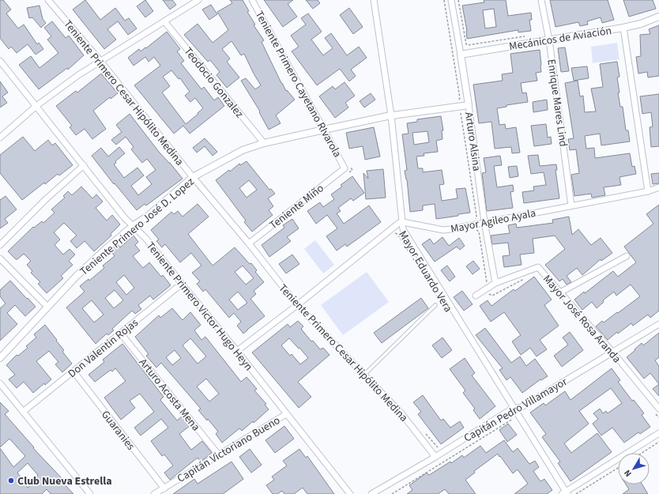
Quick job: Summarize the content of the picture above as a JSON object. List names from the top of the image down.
{
  "streets": {
    "street": [
      "Mecánicos de Aviación",
      "Teodocio Gonzalez",
      "Teniente Primero Cayetano RIvarola",
      "Teniente Primero Cesar Hipólito Medina",
      "Enrique Mares Lind",
      "Arturo Alsina",
      "Teniente Miño",
      "Mayor Agileo Ayala",
      "Teniente Primero José D. Lopez",
      "Mayor Eduardo Vera",
      "Teniente Primero Victor Hugo Heyn",
      "Mayor José Rosa Aranda",
      "Don Valentin Rojas",
      "Arturo Acosta Mena",
      "Capitán Pedro Villamayor",
      "Guaranies",
      "Capitán Victoriano Bueno"
    ]
  },
  "crossings": [
    ["Mecánicos de Aviación", "Enrique Mares Lind"],
    ["Mecánicos de Aviación", "Arturo Alsina"],
    ["Teodocio Gonzalez", "Teniente Primero José D. Lopez"],
    ["Teniente Primero Cayetano RIvarola", "Teniente Miño"],
    ["Teniente Primero Cayetano RIvarola", "Teniente Primero José D. Lopez"],
    ["Teniente Primero Cesar Hipólito Medina", "Teniente Miño"],
    ["Teniente Primero Cesar Hipólito Medina", "Teniente Primero José D. Lopez"],
    ["Teniente Primero Cesar Hipólito Medina", "Capitán Pedro Villamayor"],
    ["Enrique Mares Lind", "Mayor Agileo Ayala"],
    ["Arturo Alsina", "Mayor Agileo Ayala"],
    ["Arturo Alsina", "Teniente Primero José D. Lopez"],
    ["Arturo Alsina", "Mayor José Rosa Aranda"],
    ["Mayor Agileo Ayala", "Mayor Eduardo Vera"],
    ["Teniente Primero José D. Lopez", "Mayor Eduardo Vera"],
    ["Teniente Primero José D. Lopez", "Teniente Primero Victor Hugo Heyn"],
    ["Mayor Eduardo Vera", "Capitán Pedro Villamayor"],
    ["Teniente Primero Victor Hugo Heyn", "Don Valentin Rojas"],
    ["Teniente Primero Victor Hugo Heyn", "Capitán Victoriano Bueno"],
    ["Mayor José Rosa Aranda", "Capitán Pedro Villamayor"],
    ["Don Valentin Rojas", "Arturo Acosta Mena"],
    ["Don Valentin Rojas", "Guaranies"],
    ["Arturo Acosta Mena", "Capitán Victoriano Bueno"],
    ["Guaranies", "Capitán Victoriano Bueno"]
  ],
  "places": ["Club Nueva Estrella"],
  "north": "bottom left"
}
